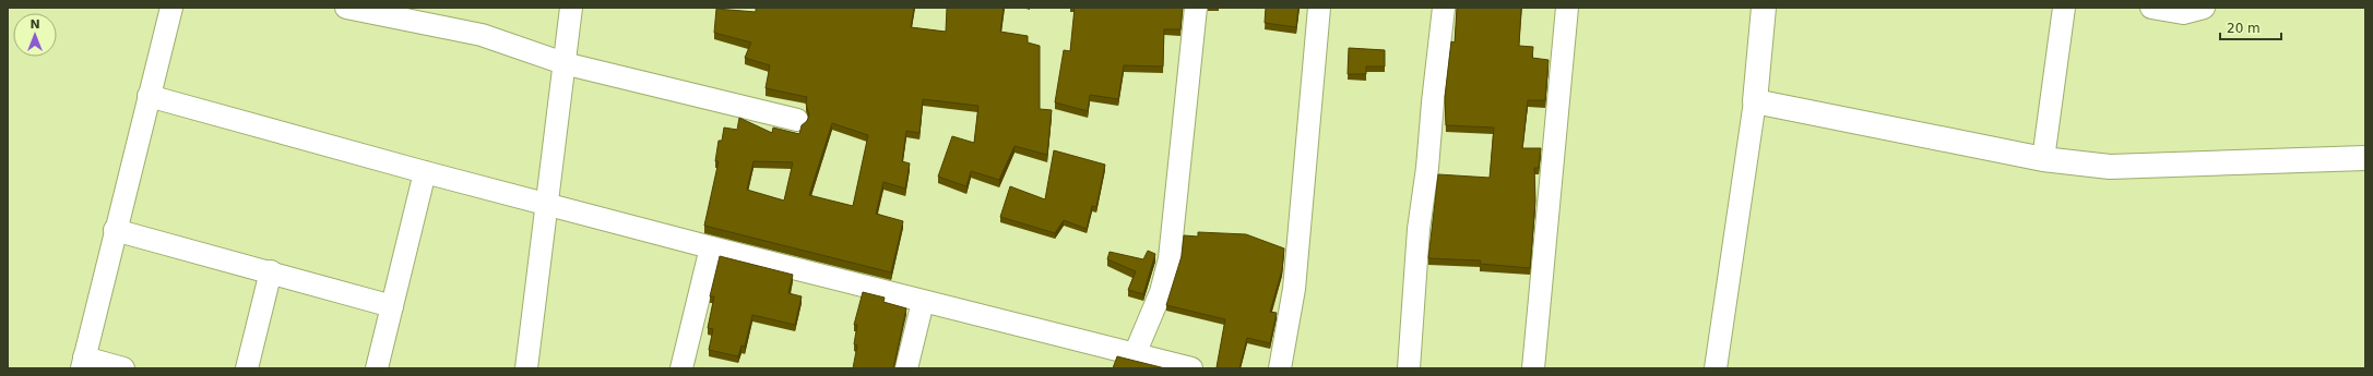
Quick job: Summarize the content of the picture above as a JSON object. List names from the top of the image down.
{
  "scale_bar": "20 m",
  "north": "top"
}
